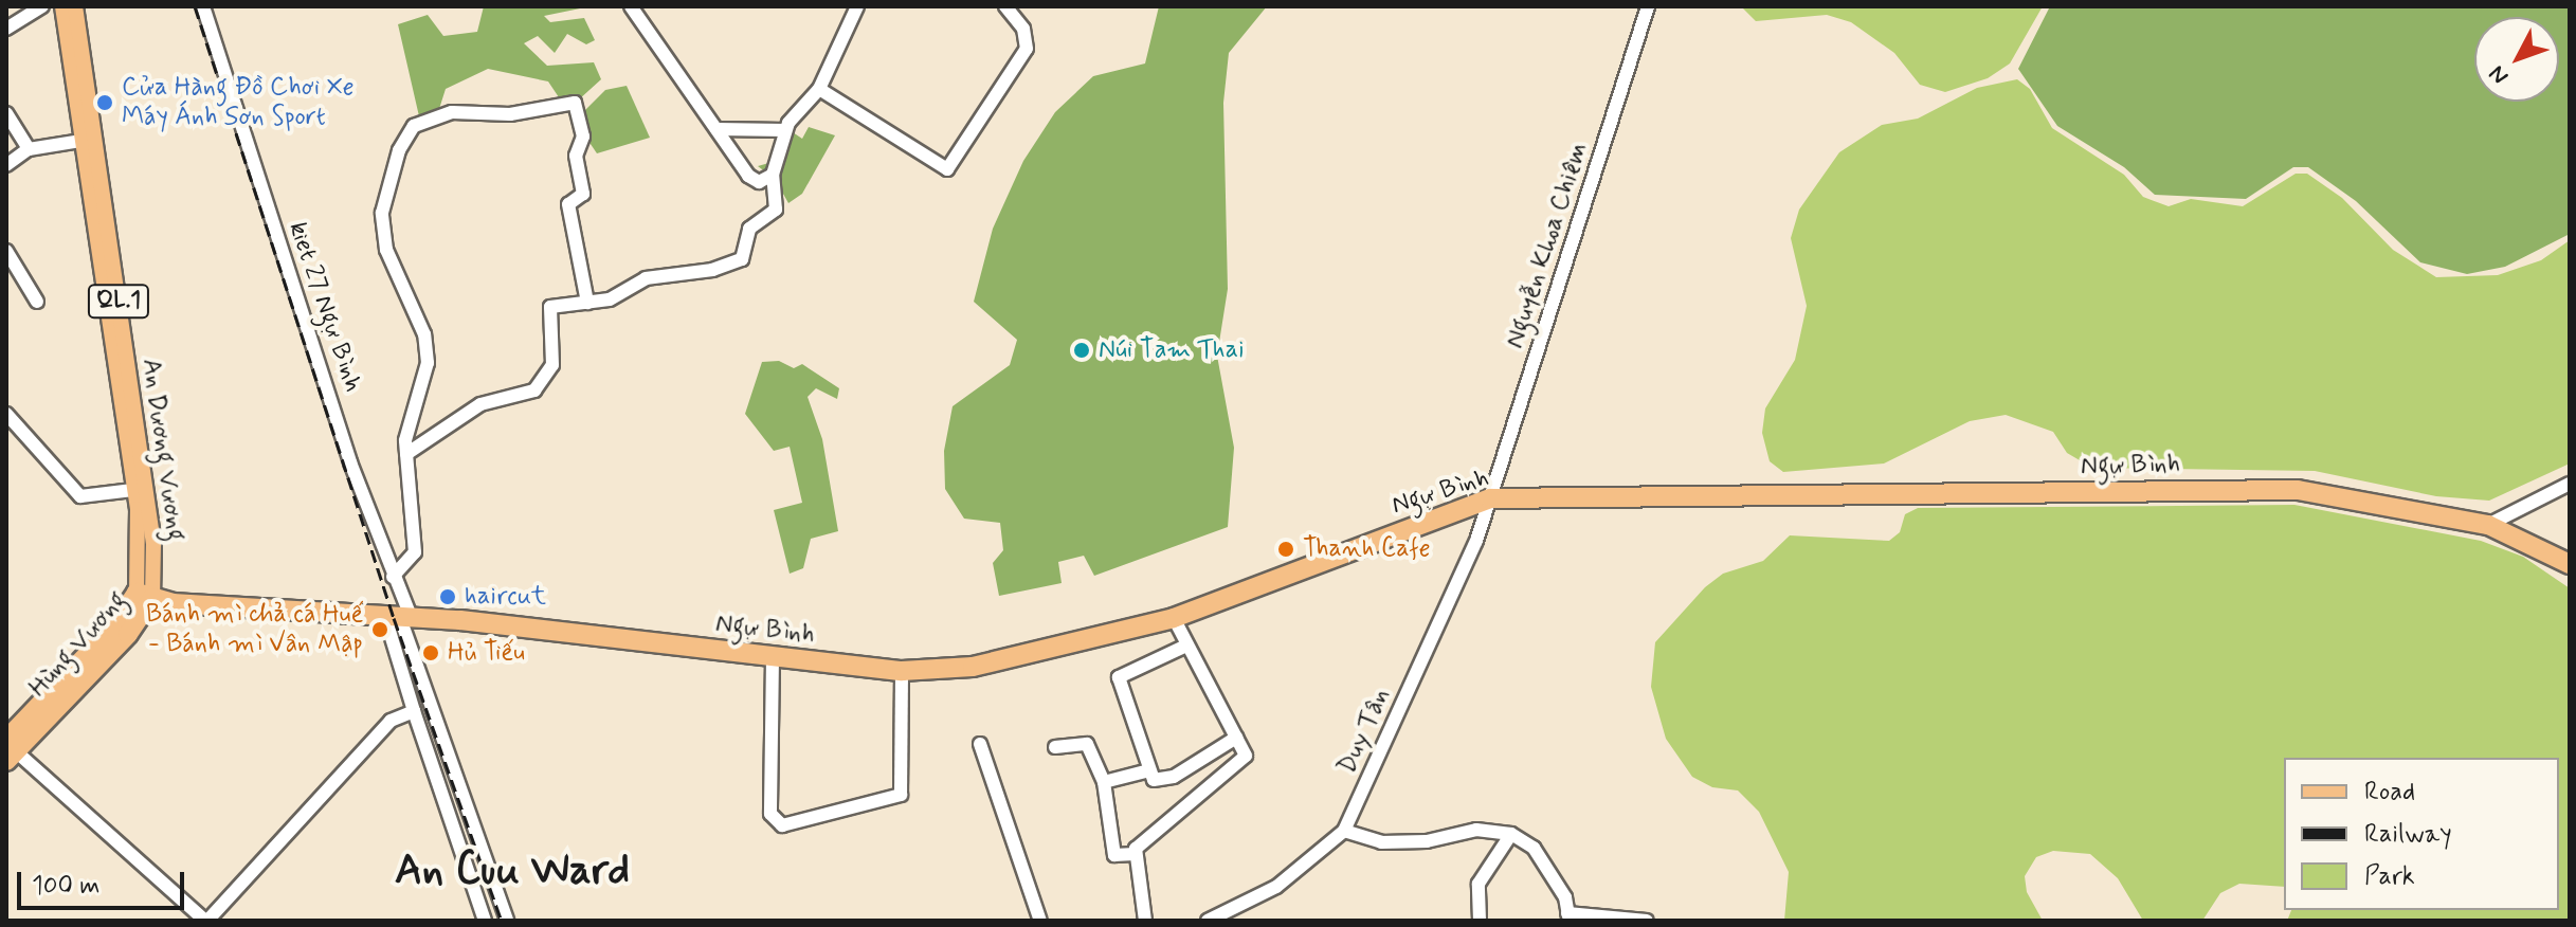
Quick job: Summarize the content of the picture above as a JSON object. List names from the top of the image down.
{
  "streets": {
    "highway": ["QL.1", "Ngự Bình", "Hùng Vương"],
    "main road": ["An Dương Vương"],
    "street": ["Nguyễn Khoa Chiêm", "kiet 27 Ngự Bình", "Duy Tân"]
  },
  "crossings": [
    ["Nguyễn Khoa Chiêm", "Ngự Bình"],
    ["Nguyễn Khoa Chiêm", "Duy Tân"],
    ["kiet 27 Ngự Bình", "Ngự Bình"],
    ["An Dương Vương", "Ngự Bình"],
    ["An Dương Vương", "Hùng Vương"],
    ["Ngự Bình", "Hùng Vương"],
    ["Ngự Bình", "Duy Tân"]
  ],
  "districts": ["An Cuu Ward"],
  "places": [
    "Cửa Hàng Đồ Chơi Xe Máy Ánh Sơn Sport",
    "Núi Tam Thai",
    "Thanh Cafe",
    "haircut",
    "Bánh mì chả cá Huế - Bánh mì Vân Mập",
    "Hủ Tiếu"
  ],
  "legend": ["Road", "Railway", "Park"],
  "scale_bar": "100 m",
  "north": "bottom left"
}
